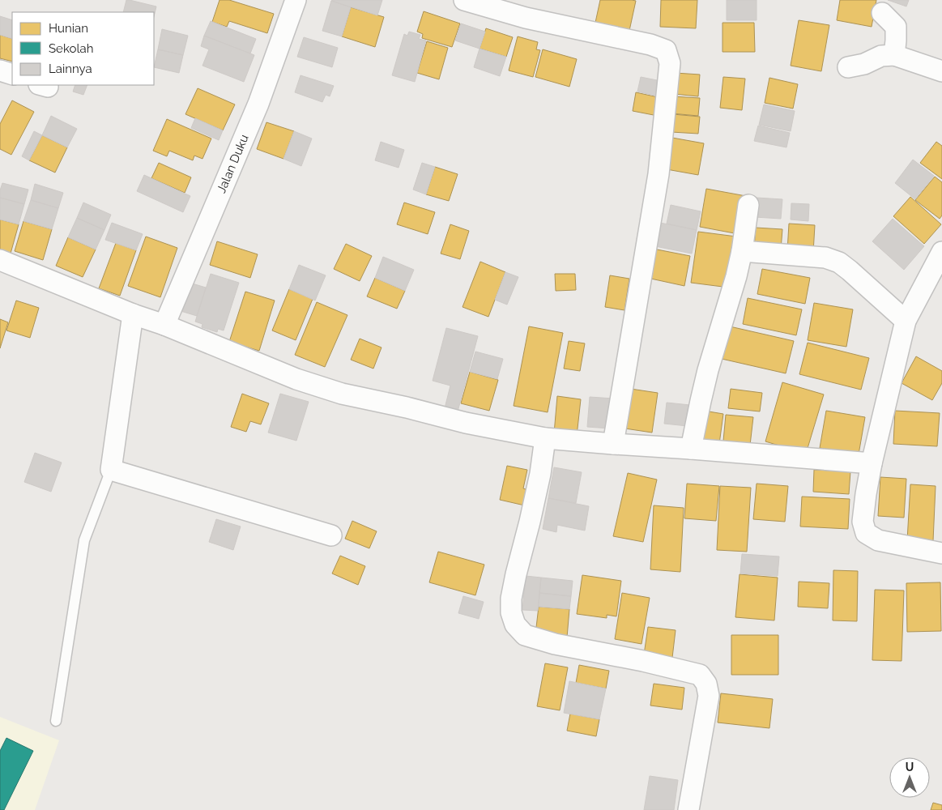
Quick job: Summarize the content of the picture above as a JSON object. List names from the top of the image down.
{
  "streets": {
    "street": ["Jalan Duku"]
  },
  "legend": ["Hunian", "Sekolah", "Lainnya"],
  "north": "top"
}
